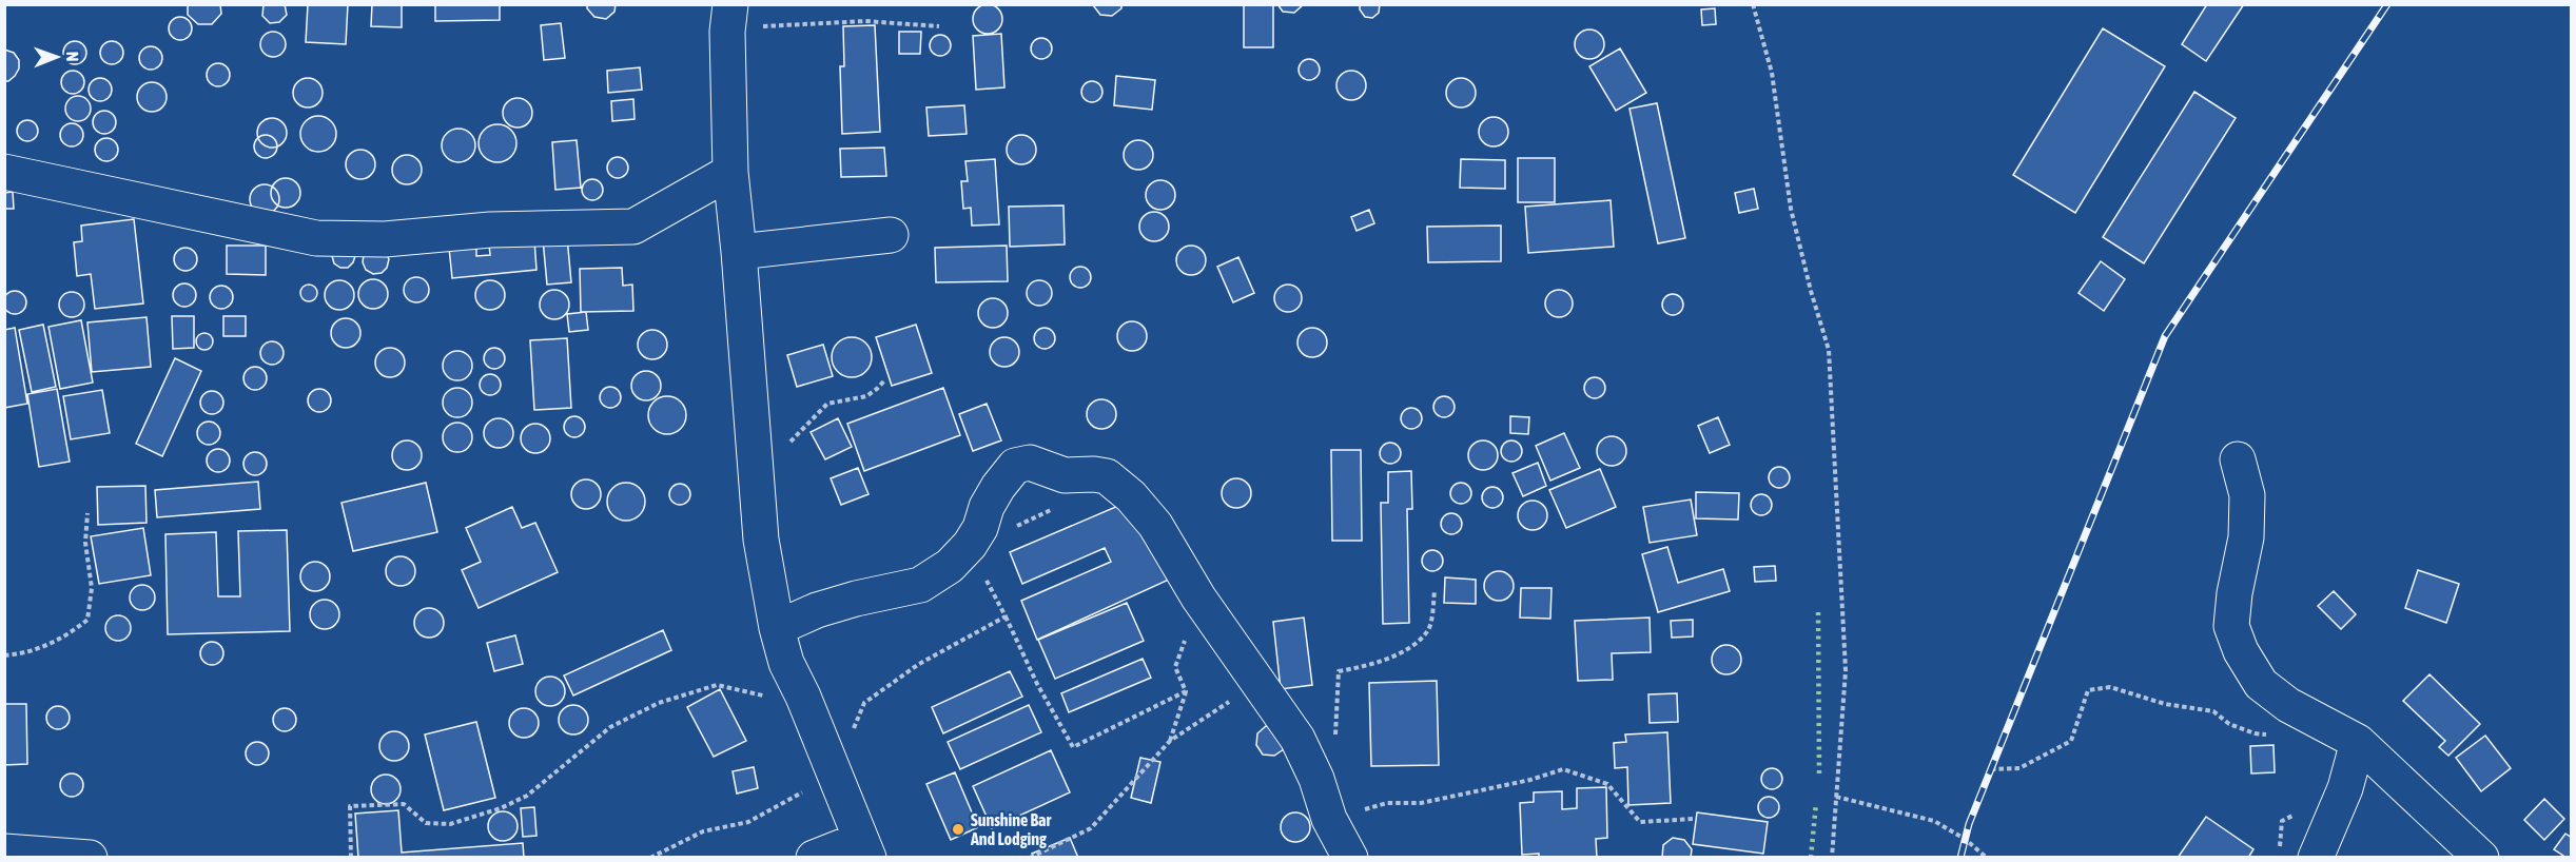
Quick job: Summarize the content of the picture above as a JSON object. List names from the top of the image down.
{
  "places": ["Sunshine Bar And Lodging"],
  "north": "right"
}
